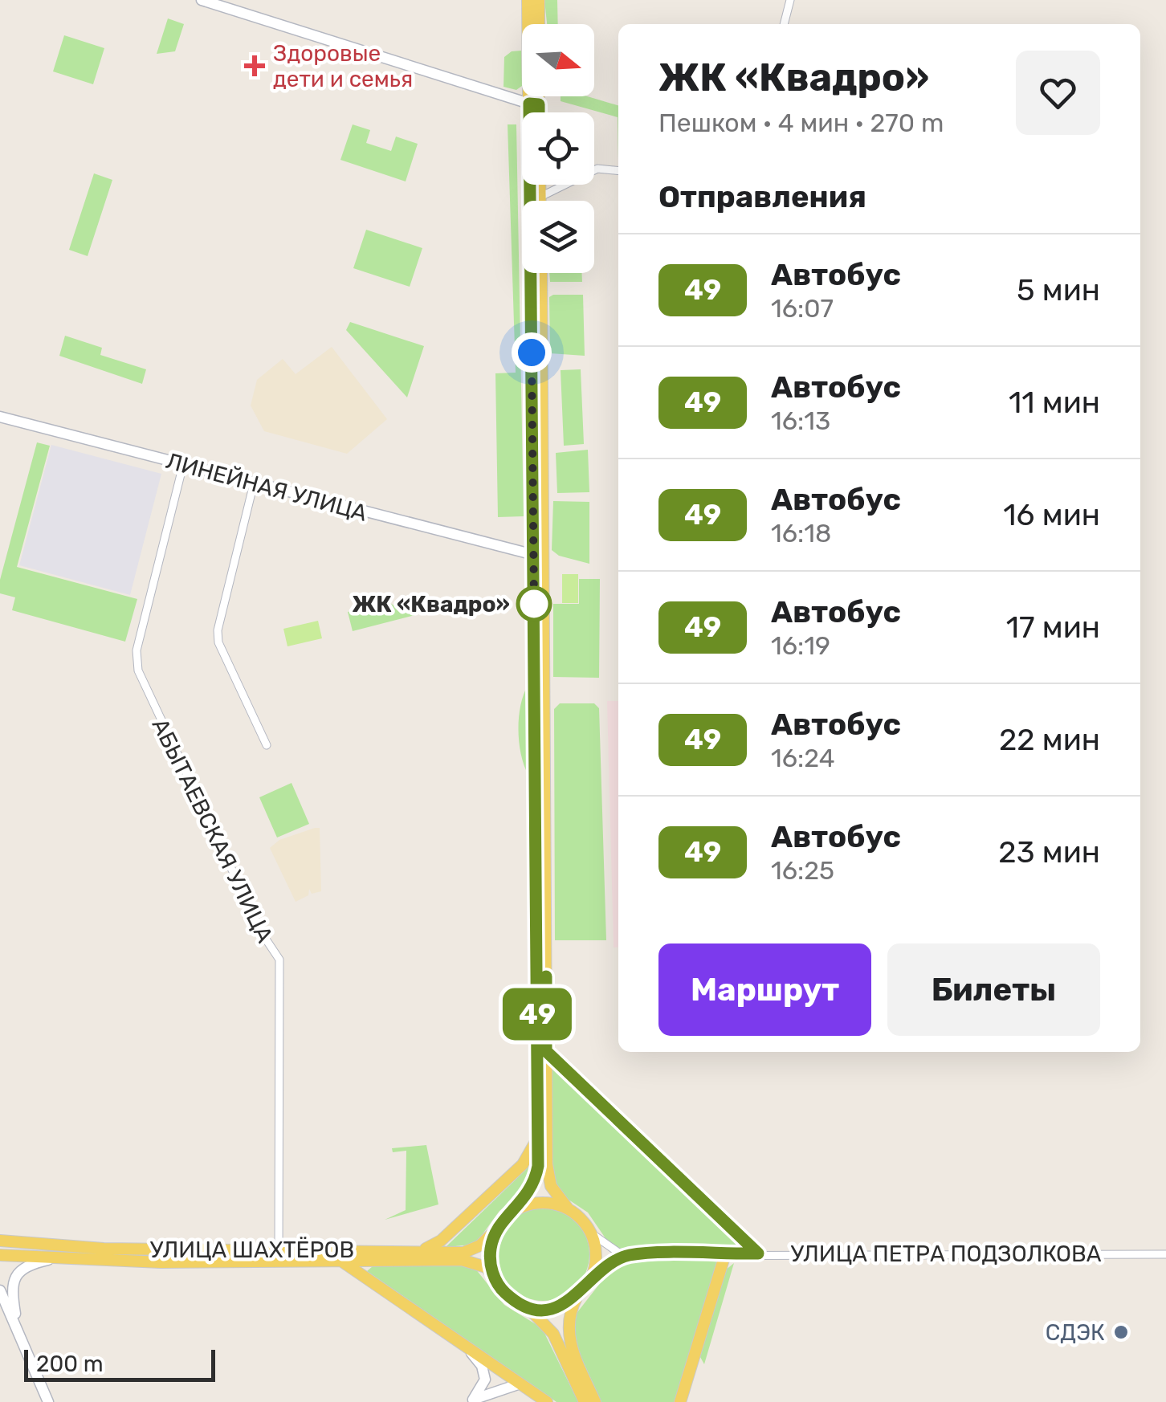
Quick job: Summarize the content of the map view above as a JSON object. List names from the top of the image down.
{
  "streets": {
    "main road": ["УЛИЦА ШАХТЁРОВ"],
    "street": ["ЛИНЕЙНАЯ УЛИЦА", "АБЫТАЕВСКАЯ УЛИЦА", "УЛИЦА ПЕТРА ПОДЗОЛКОВА"]
  },
  "crossings": [
    ["ЛИНЕЙНАЯ УЛИЦА", "АБЫТАЕВСКАЯ УЛИЦА"],
    ["АБЫТАЕВСКАЯ УЛИЦА", "УЛИЦА ШАХТЁРОВ"],
    ["УЛИЦА ШАХТЁРОВ", "УЛИЦА ПЕТРА ПОДЗОЛКОВА"]
  ],
  "places": {
    "health": ["Здоровые дети и семья"],
    "other": ["ЖК «Квадро»", "СДЭК"]
  },
  "lines": ["bus line 49"],
  "scale_bar": "200 m",
  "north": "right",
  "page": {
    "on_map": "49",
    "heading": [
      ["ЖК «Квадро»", "Пешком · 4 мин · 270 m"],
      "Отправления"
    ],
    "list": [
      {
        "mark": "49",
        "name": "Автобус",
        "note": "16:07",
        "value": "5 мин"
      },
      {
        "mark": "49",
        "name": "Автобус",
        "note": "16:13",
        "value": "11 мин"
      },
      {
        "mark": "49",
        "name": "Автобус",
        "note": "16:18",
        "value": "16 мин"
      },
      {
        "mark": "49",
        "name": "Автобус",
        "note": "16:19",
        "value": "17 мин"
      },
      {
        "mark": "49",
        "name": "Автобус",
        "note": "16:24",
        "value": "22 мин"
      },
      {
        "mark": "49",
        "name": "Автобус",
        "note": "16:25",
        "value": "23 мин"
      }
    ],
    "buttons": ["Маршрут", "Билеты"],
    "scale": "200 m"
  }
}
